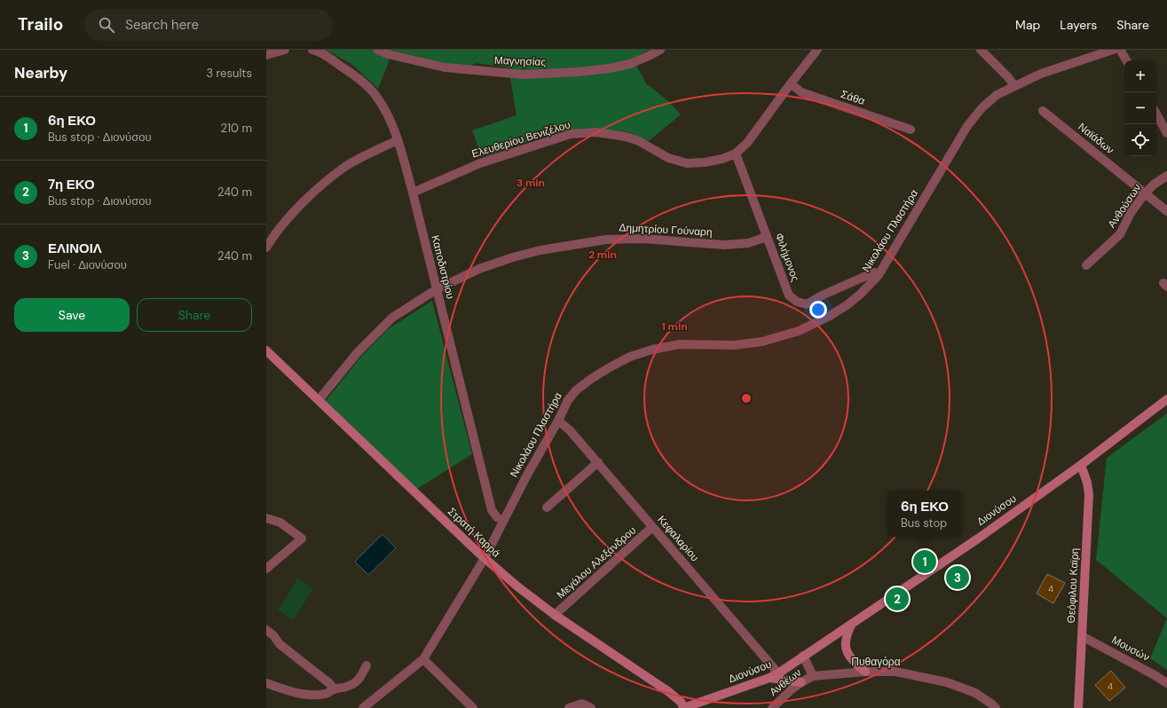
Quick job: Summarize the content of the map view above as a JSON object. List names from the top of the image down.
{
  "streets": {
    "street": [
      "Μαγνησίας",
      "Σάθα",
      "Ναϊάδων",
      "Ελευθερίου Βενιζέλου",
      "Ανθούσων",
      "Δημητρίου Γούναρη",
      "Νικολάου Πλαστήρα",
      "Φιλήμονος",
      "Καποδιστρίου",
      "Διονύσου",
      "Στρατή Καρρά",
      "Κεφαλαρίου",
      "Μεγάλου Αλεξάνδρου",
      "Θεόφιλου Καϊρη",
      "Μουσών",
      "Πυθαγόρα",
      "Ανθέων"
    ]
  },
  "crossings": [
    ["Σάθα", "Ελευθερίου Βενιζέλου"],
    ["Ναϊάδων", "Ανθούσων"],
    ["Ελευθερίου Βενιζέλου", "Φιλήμονος"],
    ["Ελευθερίου Βενιζέλου", "Καποδιστρίου"],
    ["Δημητρίου Γούναρη", "Φιλήμονος"],
    ["Δημητρίου Γούναρη", "Καποδιστρίου"],
    ["Δημητρίου Γούναρη", "Στρατή Καρρά"],
    ["Νικολάου Πλαστήρα", "Φιλήμονος"],
    ["Νικολάου Πλαστήρα", "Καποδιστρίου"],
    ["Νικολάου Πλαστήρα", "Στρατή Καρρά"],
    ["Νικολάου Πλαστήρα", "Κεφαλαρίου"],
    ["Διονύσου", "Στρατή Καρρά"],
    ["Διονύσου", "Κεφαλαρίου"],
    ["Διονύσου", "Θεόφιλου Καϊρη"],
    ["Στρατή Καρρά", "Μεγάλου Αλεξάνδρου"],
    ["Κεφαλαρίου", "Μεγάλου Αλεξάνδρου"],
    ["Θεόφιλου Καϊρη", "Μουσών"],
    ["Πυθαγόρα", "Ανθέων"]
  ],
  "house_numbers": ["4", "4"],
  "page": {
    "header": "Trailo",
    "search": "Search here",
    "nav": ["Map", "Layers", "Share"],
    "heading": ["Nearby", "3 results"],
    "map_buttons": ["+", "−"],
    "list": [
      {
        "mark": "1",
        "name": "6η ΕΚΟ",
        "note": "Bus stop · Διονύσου",
        "value": "210 m"
      },
      {
        "mark": "2",
        "name": "7η ΕΚΟ",
        "note": "Bus stop · Διονύσου",
        "value": "240 m"
      },
      {
        "mark": "3",
        "name": "ΕΛΙΝΟΙΛ",
        "note": "Fuel · Διονύσου",
        "value": "240 m"
      }
    ],
    "buttons": ["Save", "Share"],
    "popup": ["6η ΕΚΟ", "Bus stop"],
    "pins": ["1", "3", "2"]
  },
  "rings": ["3 min", "2 min", "1 min"]
}
